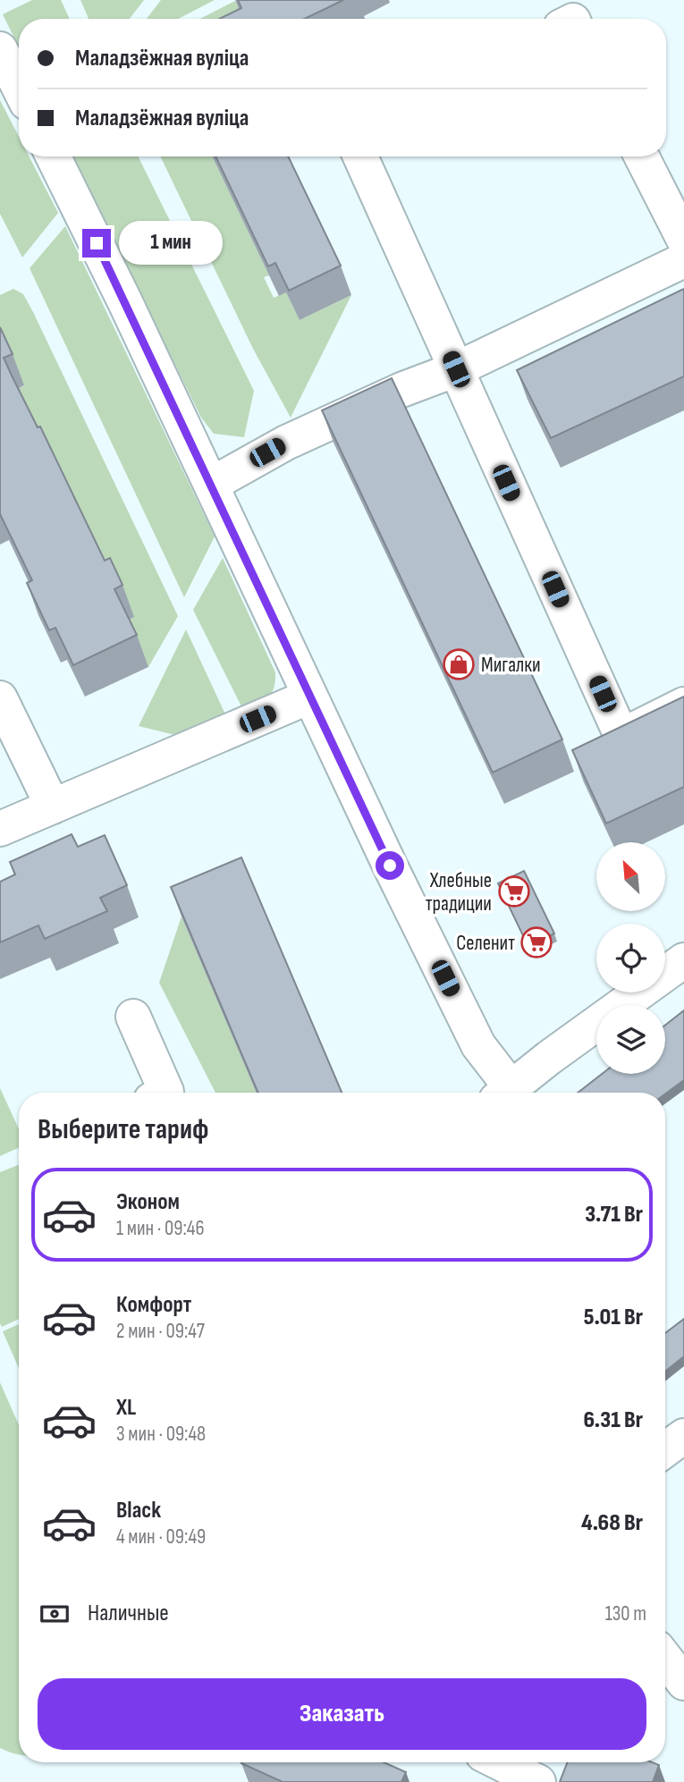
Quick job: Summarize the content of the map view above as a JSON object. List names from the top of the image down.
{
  "places": {
    "shop": ["Мигалки"],
    "supermarket": ["Хлебные традиции", "Селенит"]
  },
  "north": "top left",
  "page": {
    "banner": ["Маладзёжная вуліца", "Маладзёжная вуліца"],
    "bubble": "1 мин",
    "heading": "Выберите тариф",
    "list": [
      {
        "name": "Эконом",
        "note": "1 мин · 09:46",
        "value": "3.71 Br"
      },
      {
        "name": "Комфорт",
        "note": "2 мин · 09:47",
        "value": "5.01 Br"
      },
      {
        "name": "XL",
        "note": "3 мин · 09:48",
        "value": "6.31 Br"
      },
      {
        "name": "Black",
        "note": "4 мин · 09:49",
        "value": "4.68 Br"
      }
    ],
    "pay": ["Наличные", "130 m"],
    "buttons": "Заказать"
  }
}
